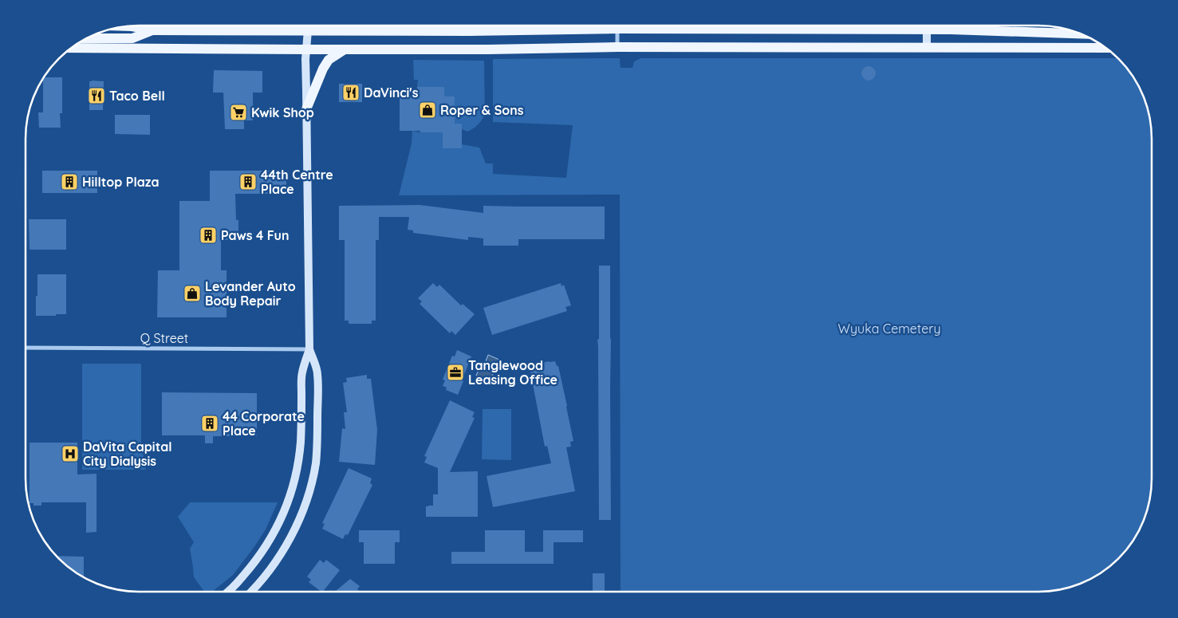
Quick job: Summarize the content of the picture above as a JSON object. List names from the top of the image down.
{
  "streets": {
    "street": ["Q Street"]
  },
  "parks": ["Wyuka Cemetery"],
  "places": {
    "restaurant": ["DaVinci's", "Taco Bell"],
    "shop": ["Roper & Sons", "Levander Auto Body Repair"],
    "supermarket": ["Kwik Shop"],
    "building": [
      "Hilltop Plaza",
      "44th Centre Place",
      "Paws 4 Fun",
      "44 Corporate Place"
    ],
    "office": ["Tanglewood Leasing Office"],
    "hospital": ["DaVita Capital City Dialysis"]
  }
}
